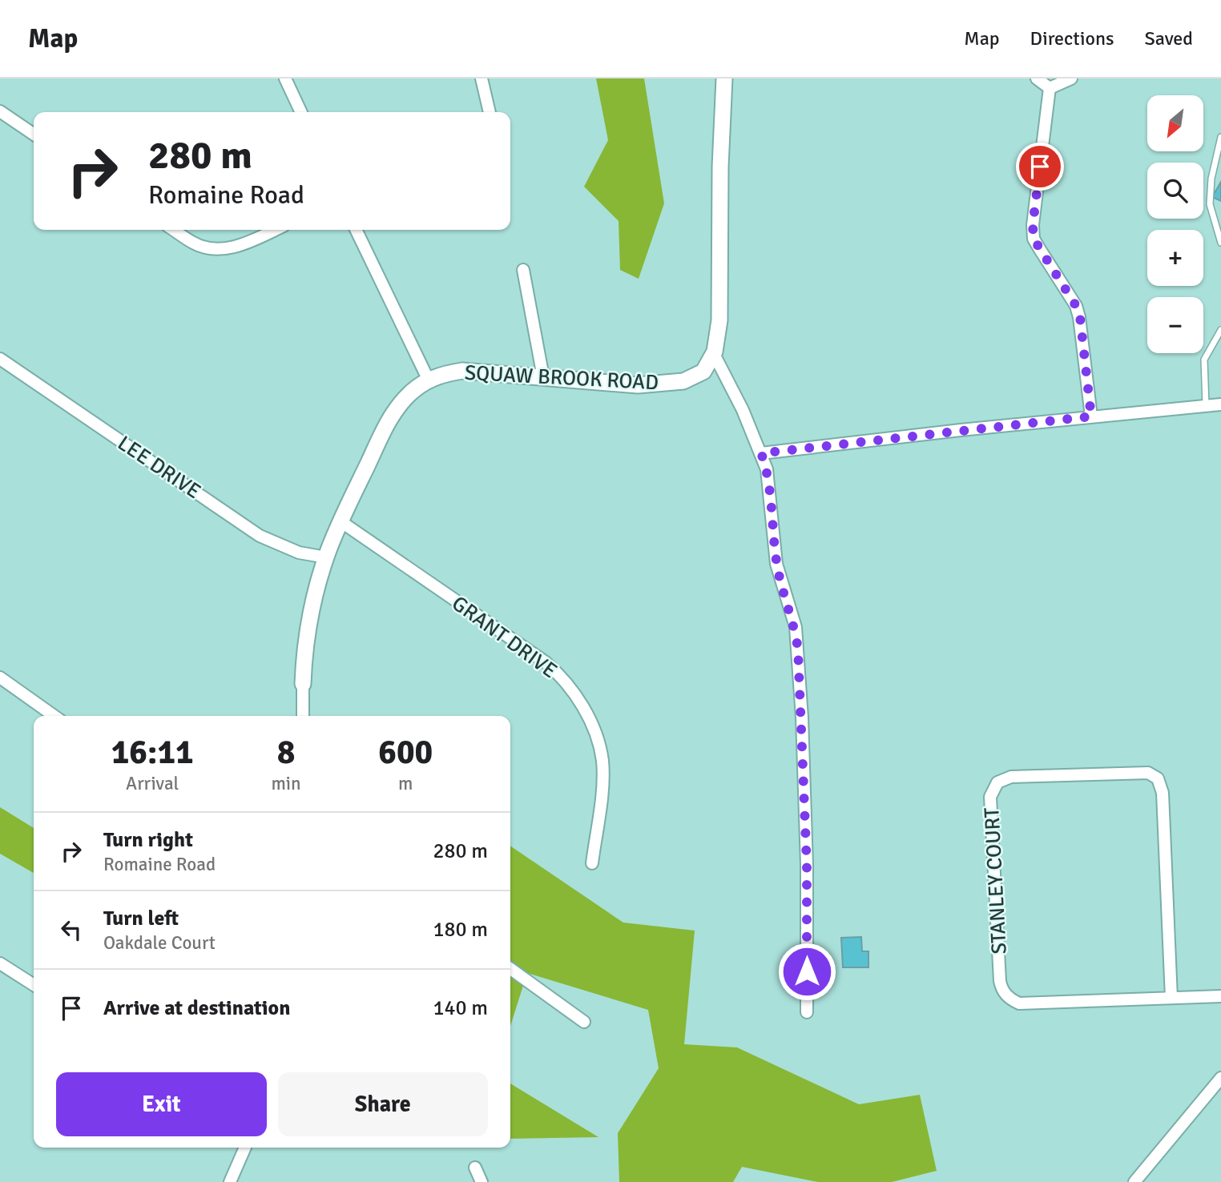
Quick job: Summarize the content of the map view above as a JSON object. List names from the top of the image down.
{
  "streets": {
    "street": [
      "SQUAW BROOK ROAD",
      "LEE DRIVE",
      "GRANT DRIVE",
      "STANLEY COURT"
    ]
  },
  "crossings": [
    ["SQUAW BROOK ROAD", "LEE DRIVE"],
    ["SQUAW BROOK ROAD", "GRANT DRIVE"]
  ],
  "north": "bottom left",
  "page": {
    "header": "Map",
    "nav": ["Map", "Directions", "Saved"],
    "map_buttons": ["+", "−"],
    "turn": ["280 m", "Romaine Road"],
    "eta": [
      "16:11",
      "Arrival",
      "8",
      "min",
      "600",
      "m"
    ],
    "list": [
      {
        "name": "Turn right",
        "note": "Romaine Road",
        "value": "280 m"
      },
      {
        "name": "Turn left",
        "note": "Oakdale Court",
        "value": "180 m"
      },
      {
        "name": "Arrive at destination",
        "value": "140 m"
      }
    ],
    "buttons": ["Exit", "Share"]
  }
}
